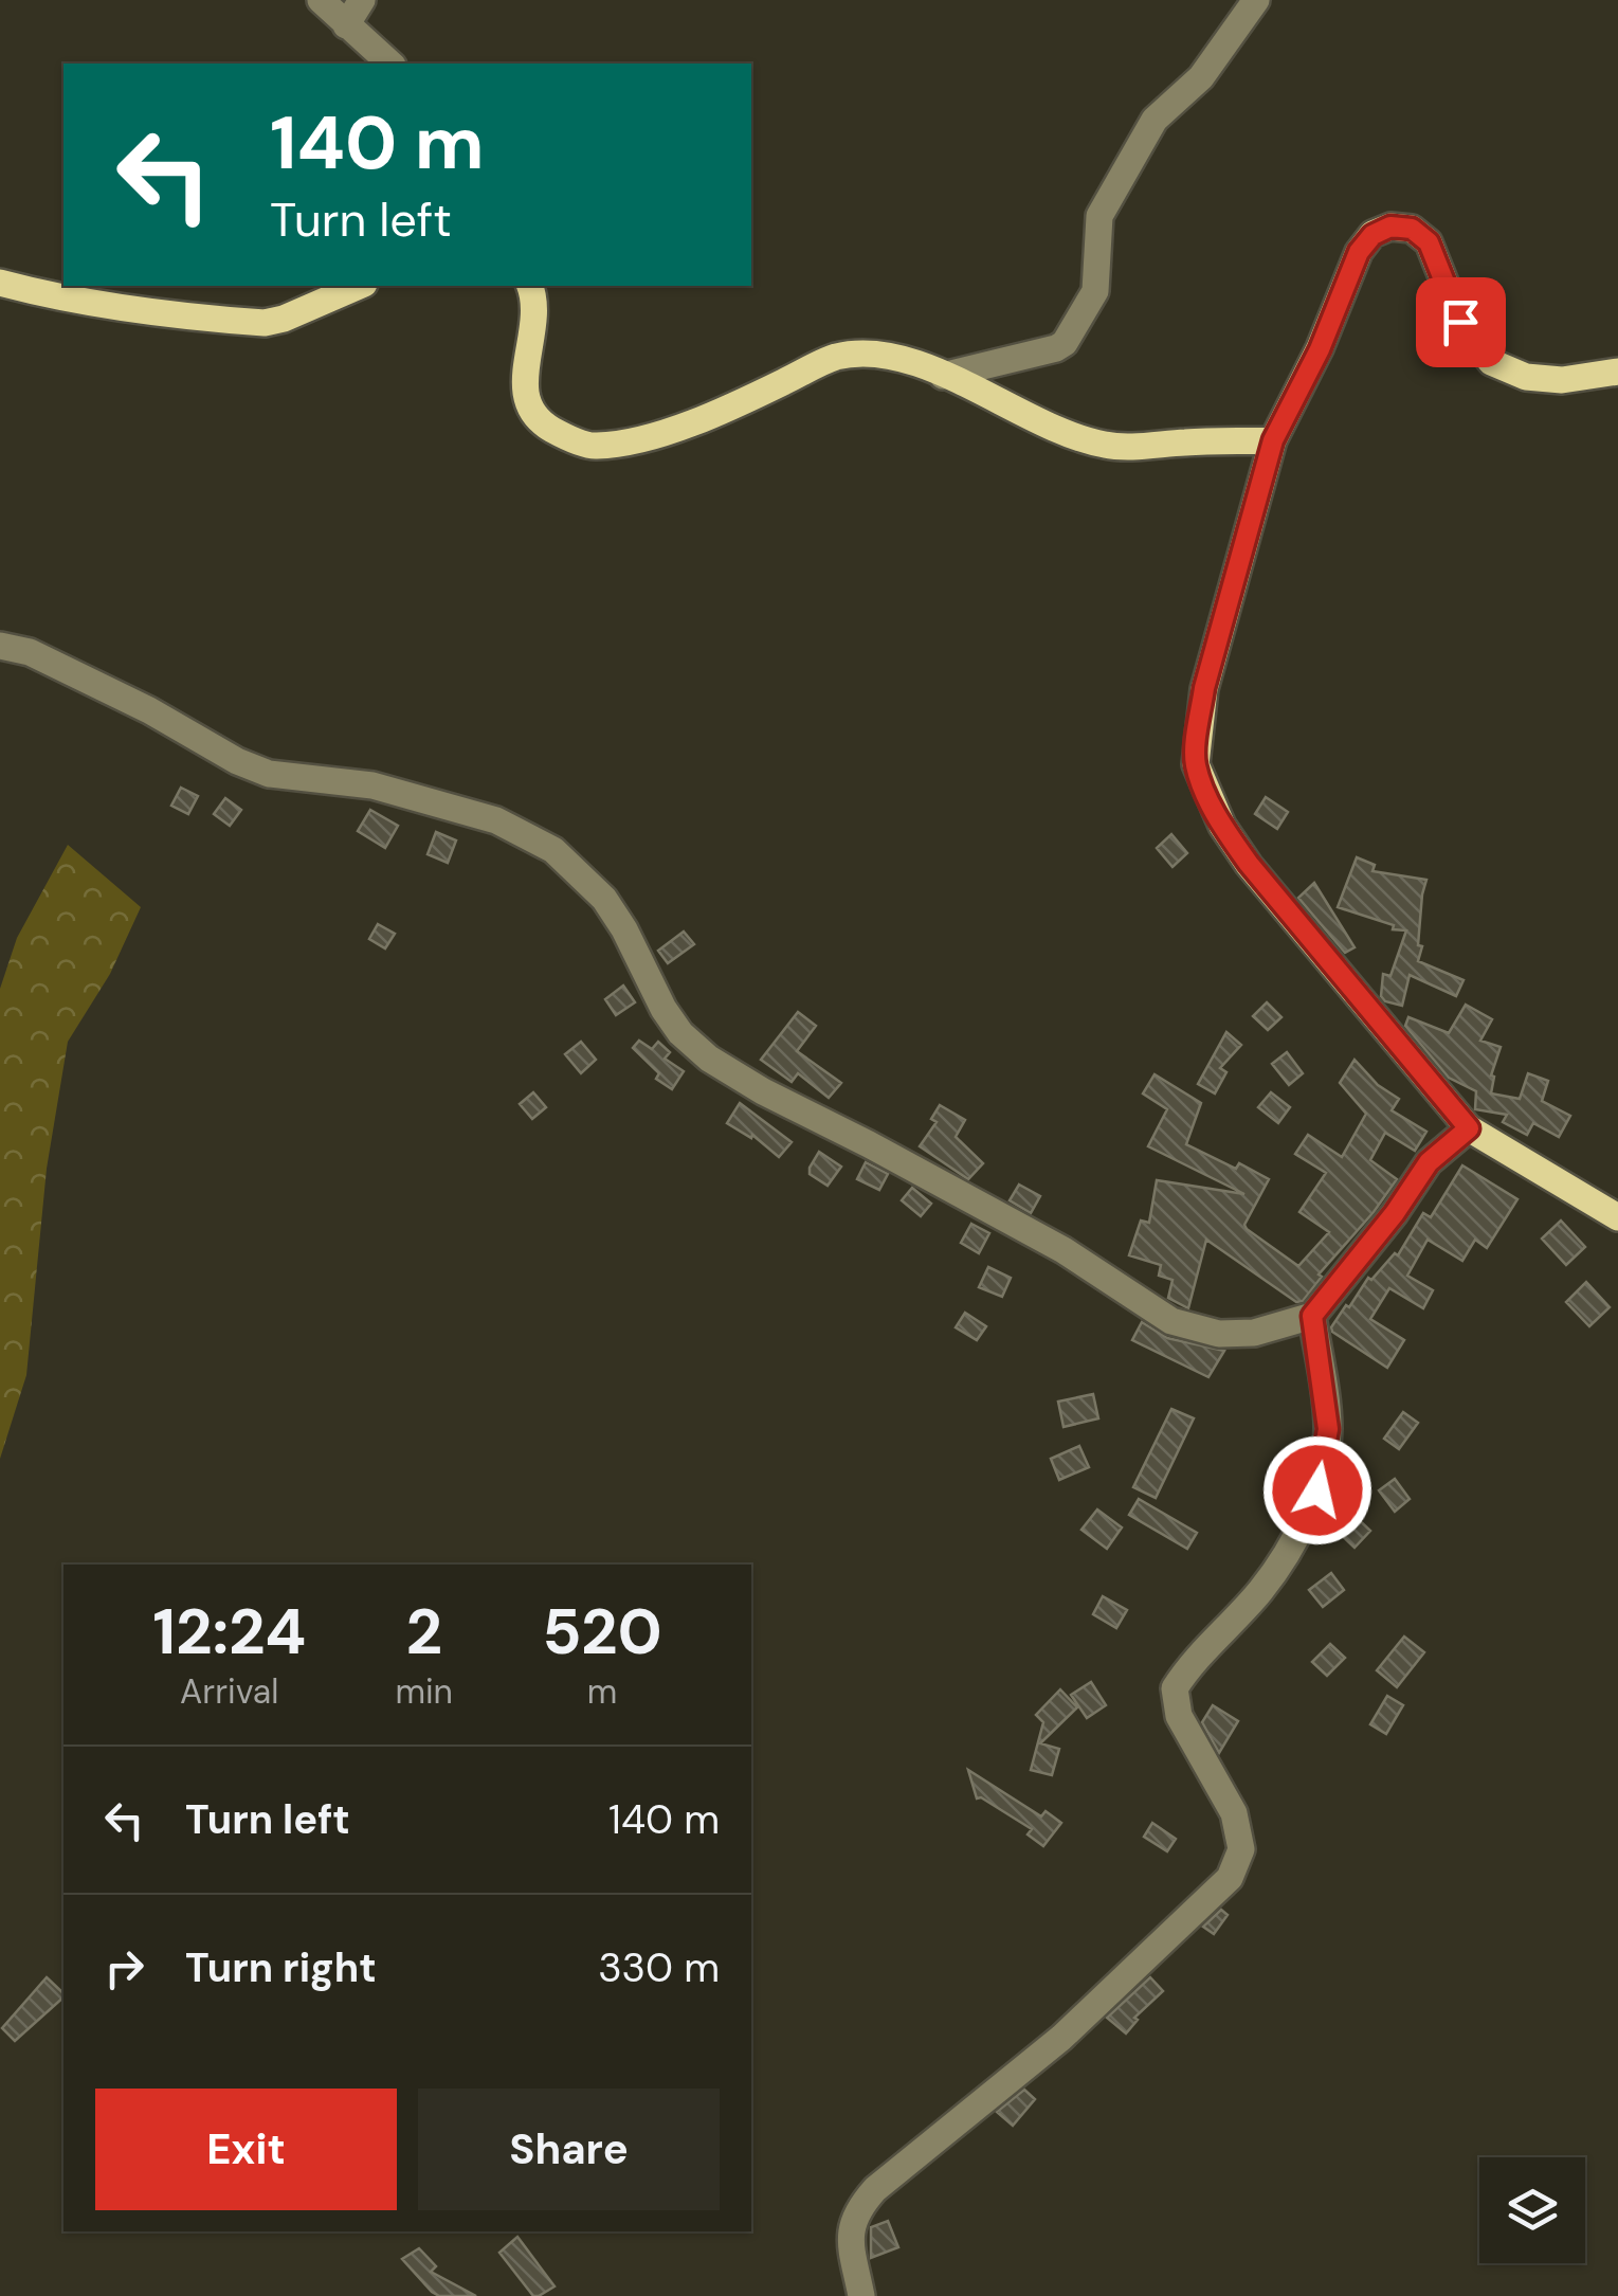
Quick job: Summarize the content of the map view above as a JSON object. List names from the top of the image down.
{
  "page": {
    "turn": ["140 m", "Turn left"],
    "eta": [
      "12:24",
      "Arrival",
      "2",
      "min",
      "520",
      "m"
    ],
    "list": [
      {
        "name": "Turn left",
        "value": "140 m"
      },
      {
        "name": "Turn right",
        "value": "330 m"
      }
    ],
    "buttons": ["Exit", "Share"]
  }
}
